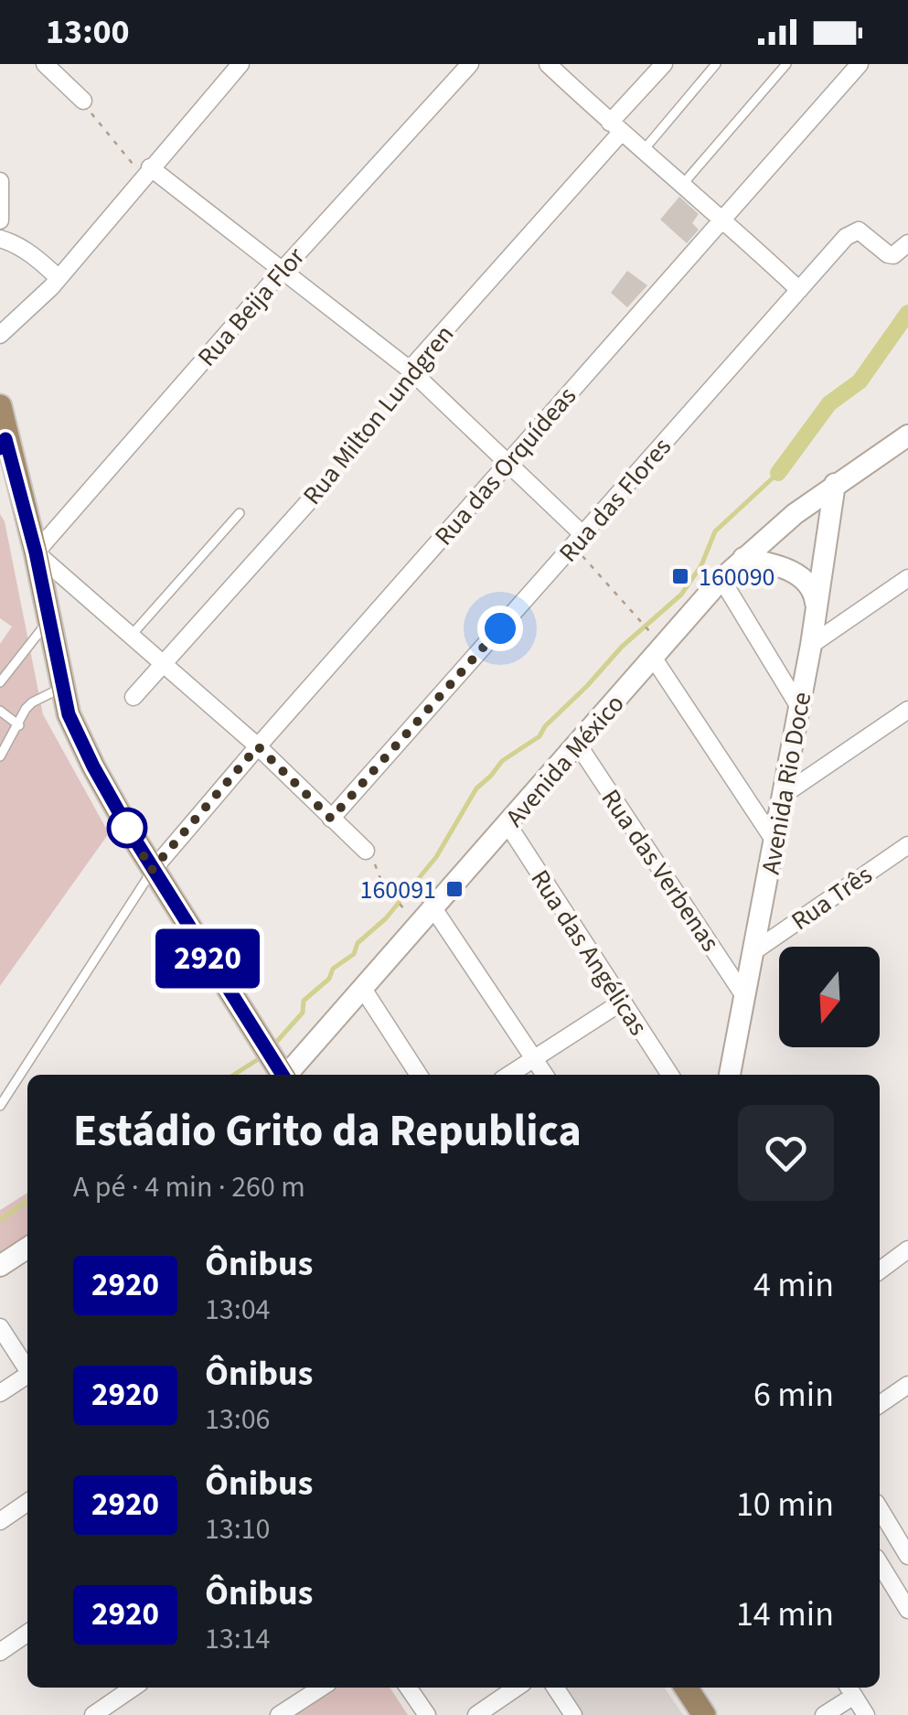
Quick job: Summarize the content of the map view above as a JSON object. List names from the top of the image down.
{
  "streets": {
    "main road": ["Avenida México", "Avenida Rio Doce"],
    "street": [
      "Rua Beija Flor",
      "Rua Milton Lundgren",
      "Rua das Orquídeas",
      "Rua das Flores",
      "Rua das Verbenas",
      "Rua Três",
      "Rua das Angélicas"
    ]
  },
  "crossings": [
    ["Avenida México", "Avenida Rio Doce"],
    ["Avenida México", "Rua das Verbenas"],
    ["Avenida México", "Rua das Angélicas"],
    ["Avenida Rio Doce", "Rua das Verbenas"],
    ["Avenida Rio Doce", "Rua Três"]
  ],
  "places": {
    "transit": ["160090", "160091"]
  },
  "lines": ["bus line 2920"],
  "north": "bottom",
  "page": {
    "status": "13:00",
    "on_map": "2920",
    "heading": ["Estádio Grito da Republica", "A pé · 4 min · 260 m"],
    "list": [
      {
        "mark": "2920",
        "name": "Ônibus",
        "note": "13:04",
        "value": "4 min"
      },
      {
        "mark": "2920",
        "name": "Ônibus",
        "note": "13:06",
        "value": "6 min"
      },
      {
        "mark": "2920",
        "name": "Ônibus",
        "note": "13:10",
        "value": "10 min"
      },
      {
        "mark": "2920",
        "name": "Ônibus",
        "note": "13:14",
        "value": "14 min"
      }
    ]
  }
}
